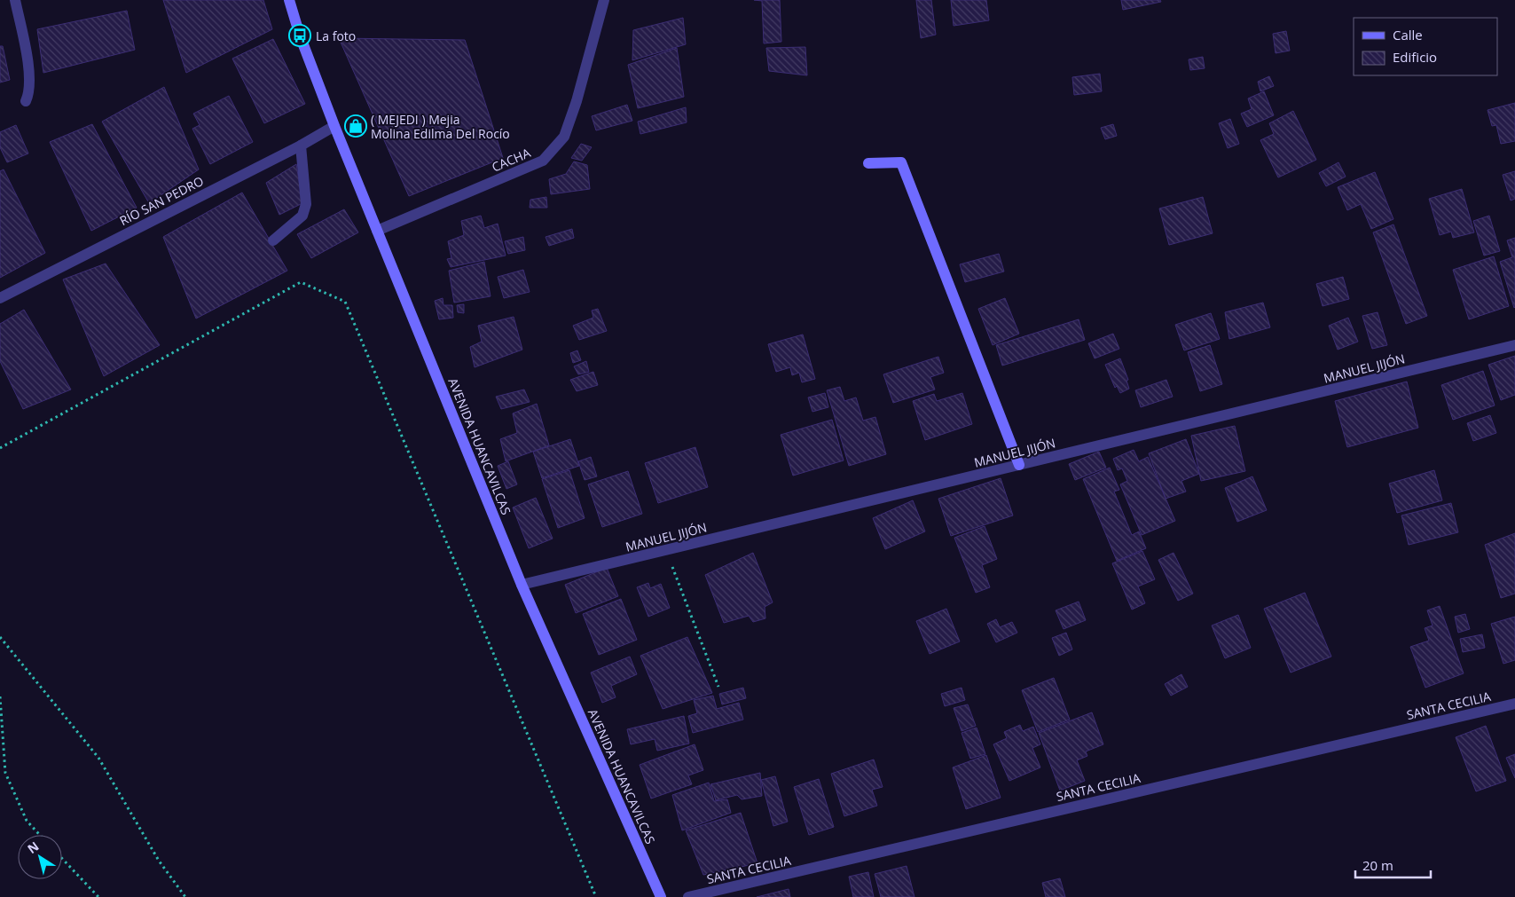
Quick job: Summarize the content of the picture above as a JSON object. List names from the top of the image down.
{
  "streets": {
    "street": [
      "CACHA",
      "RÍO SAN PEDRO",
      "MANUEL JIJÓN",
      "AVENIDA HUANCAVILCAS",
      "SANTA CECILIA"
    ]
  },
  "crossings": [
    ["CACHA", "AVENIDA HUANCAVILCAS"],
    ["RÍO SAN PEDRO", "AVENIDA HUANCAVILCAS"],
    ["MANUEL JIJÓN", "AVENIDA HUANCAVILCAS"]
  ],
  "places": {
    "bus stop": ["La foto"],
    "shop": ["( MEJEDI ) Mejia Molina Edilma Del Rocío"]
  },
  "legend": ["Calle", "Edificio"],
  "scale_bar": "20 m",
  "north": "top left"
}
